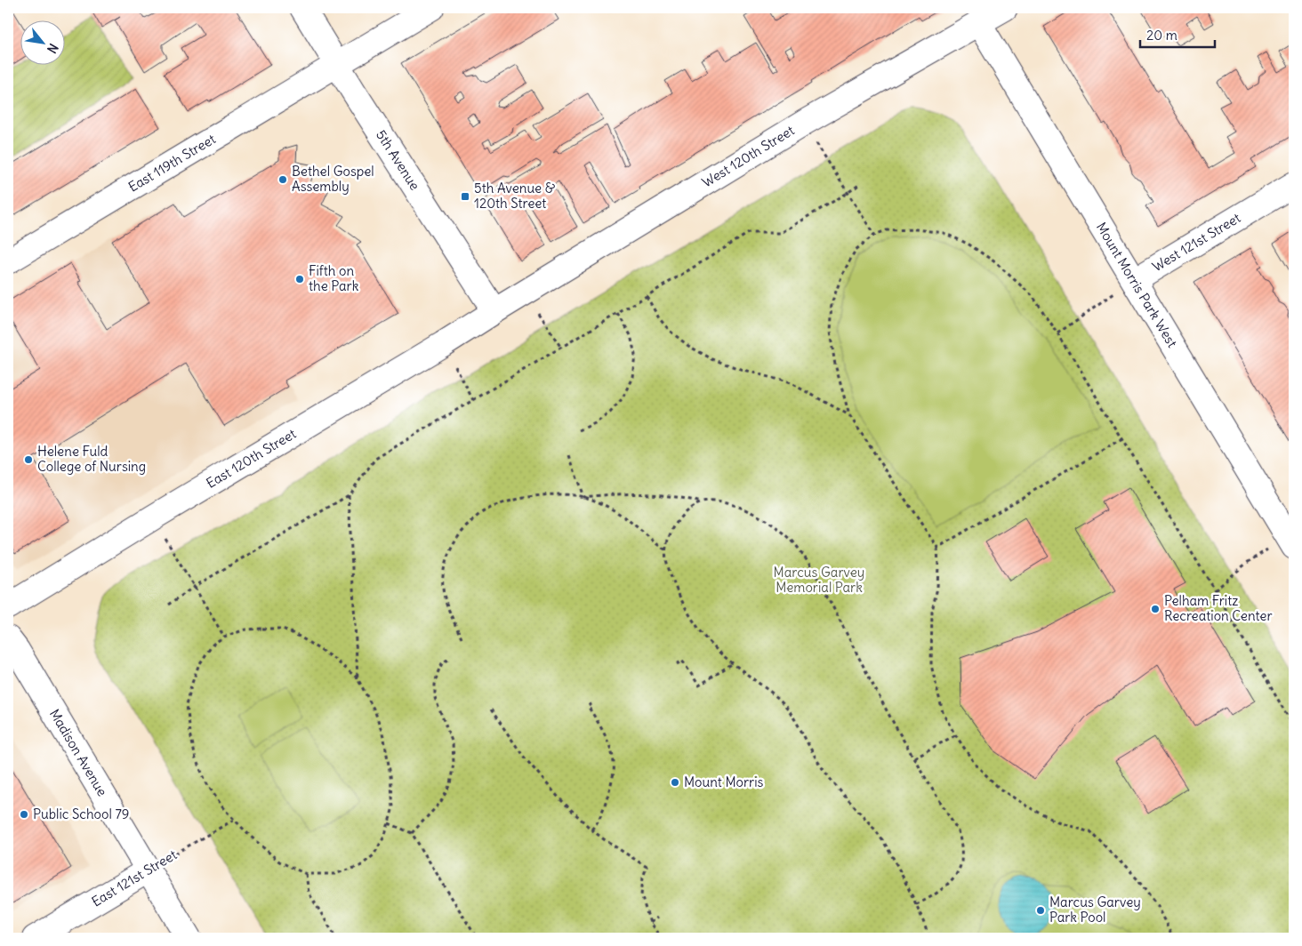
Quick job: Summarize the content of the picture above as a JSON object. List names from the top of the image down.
{
  "streets": {
    "street": [
      "West 120th Street",
      "5th Avenue",
      "East 119th Street",
      "West 121st Street",
      "Mount Morris Park West",
      "East 120th Street",
      "Madison Avenue",
      "East 121st Street"
    ]
  },
  "crossings": [
    ["West 120th Street", "5th Avenue"],
    ["West 120th Street", "Mount Morris Park West"],
    ["West 120th Street", "East 120th Street"],
    ["5th Avenue", "East 119th Street"],
    ["5th Avenue", "East 120th Street"],
    ["West 121st Street", "Mount Morris Park West"],
    ["Madison Avenue", "East 121st Street"]
  ],
  "parks": ["Marcus Garvey Memorial Park"],
  "places": {
    "other": [
      "Bethel Gospel Assembly",
      "Fifth on the Park",
      "Helene Fuld College of Nursing",
      "Pelham Fritz Recreation Center",
      "Mount Morris",
      "Public School 79",
      "Marcus Garvey Park Pool"
    ],
    "transit": ["5th Avenue & 120th Street"]
  },
  "scale_bar": "20 m",
  "north": "bottom right"
}
